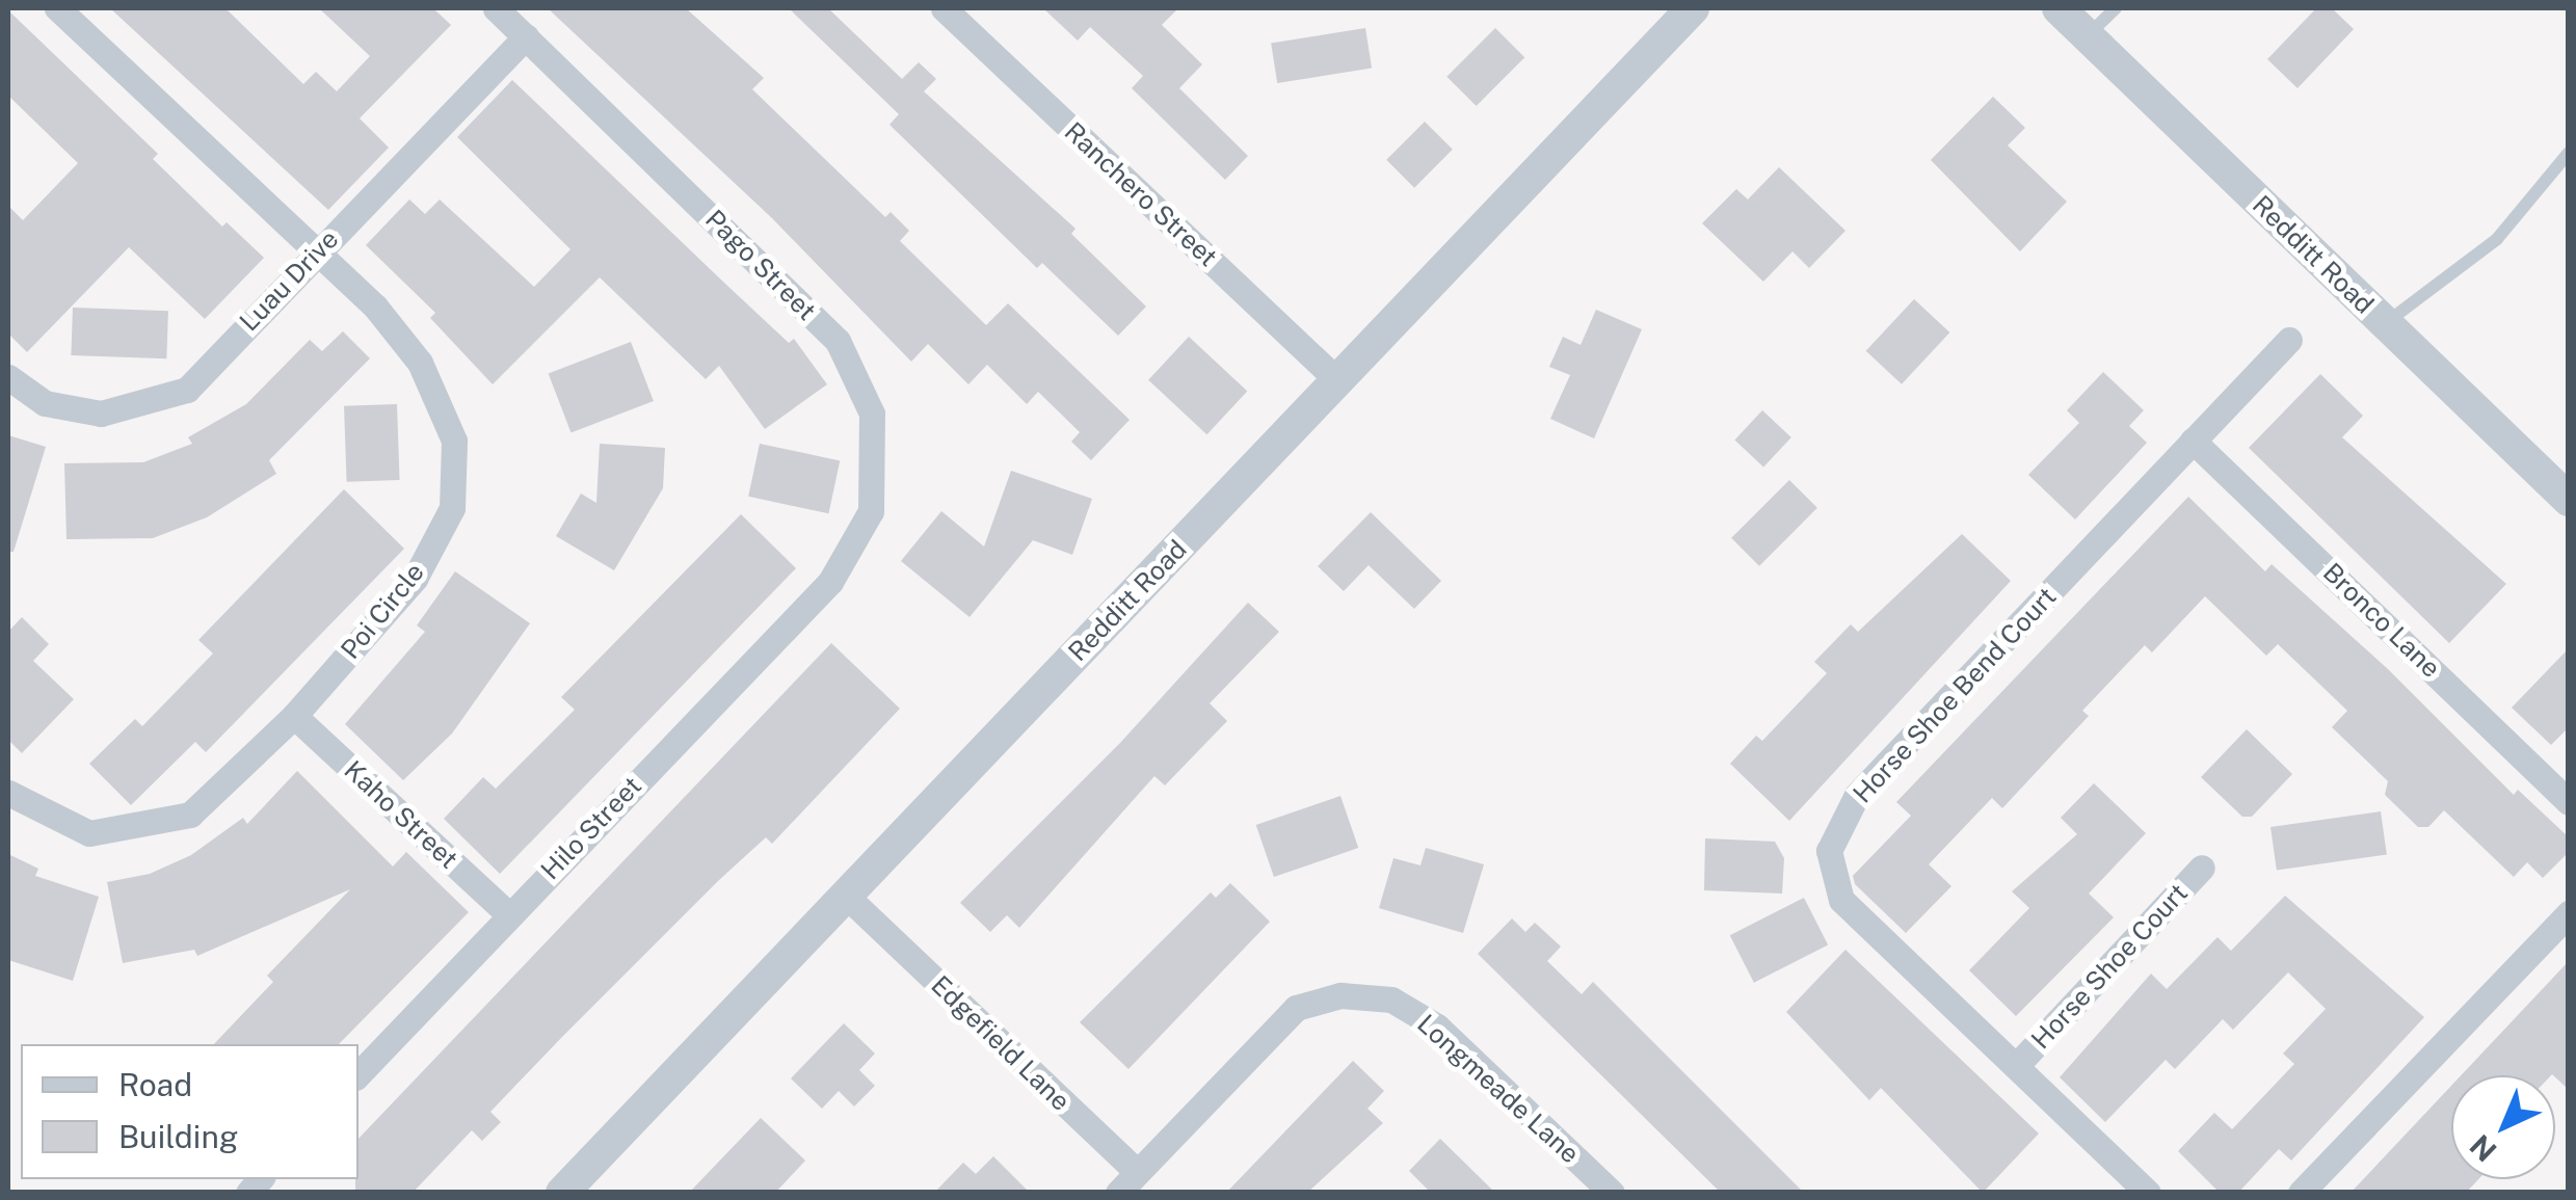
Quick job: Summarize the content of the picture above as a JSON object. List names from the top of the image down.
{
  "streets": {
    "street": [
      "Ranchero Street",
      "Redditt Road",
      "Pago Street",
      "Luau Drive",
      "Poi Circle",
      "Bronco Lane",
      "Horse Shoe Bend Court",
      "Kaho Street",
      "Hilo Street",
      "Horse Shoe Court",
      "Edgefield Lane",
      "Longmeade Lane"
    ]
  },
  "crossings": [
    ["Ranchero Street", "Redditt Road"],
    ["Redditt Road", "Edgefield Lane"],
    ["Pago Street", "Luau Drive"],
    ["Pago Street", "Hilo Street"],
    ["Luau Drive", "Poi Circle"],
    ["Poi Circle", "Kaho Street"],
    ["Bronco Lane", "Horse Shoe Bend Court"],
    ["Horse Shoe Bend Court", "Horse Shoe Court"],
    ["Kaho Street", "Hilo Street"],
    ["Edgefield Lane", "Longmeade Lane"]
  ],
  "legend": ["Road", "Building"],
  "north": "bottom left"
}
